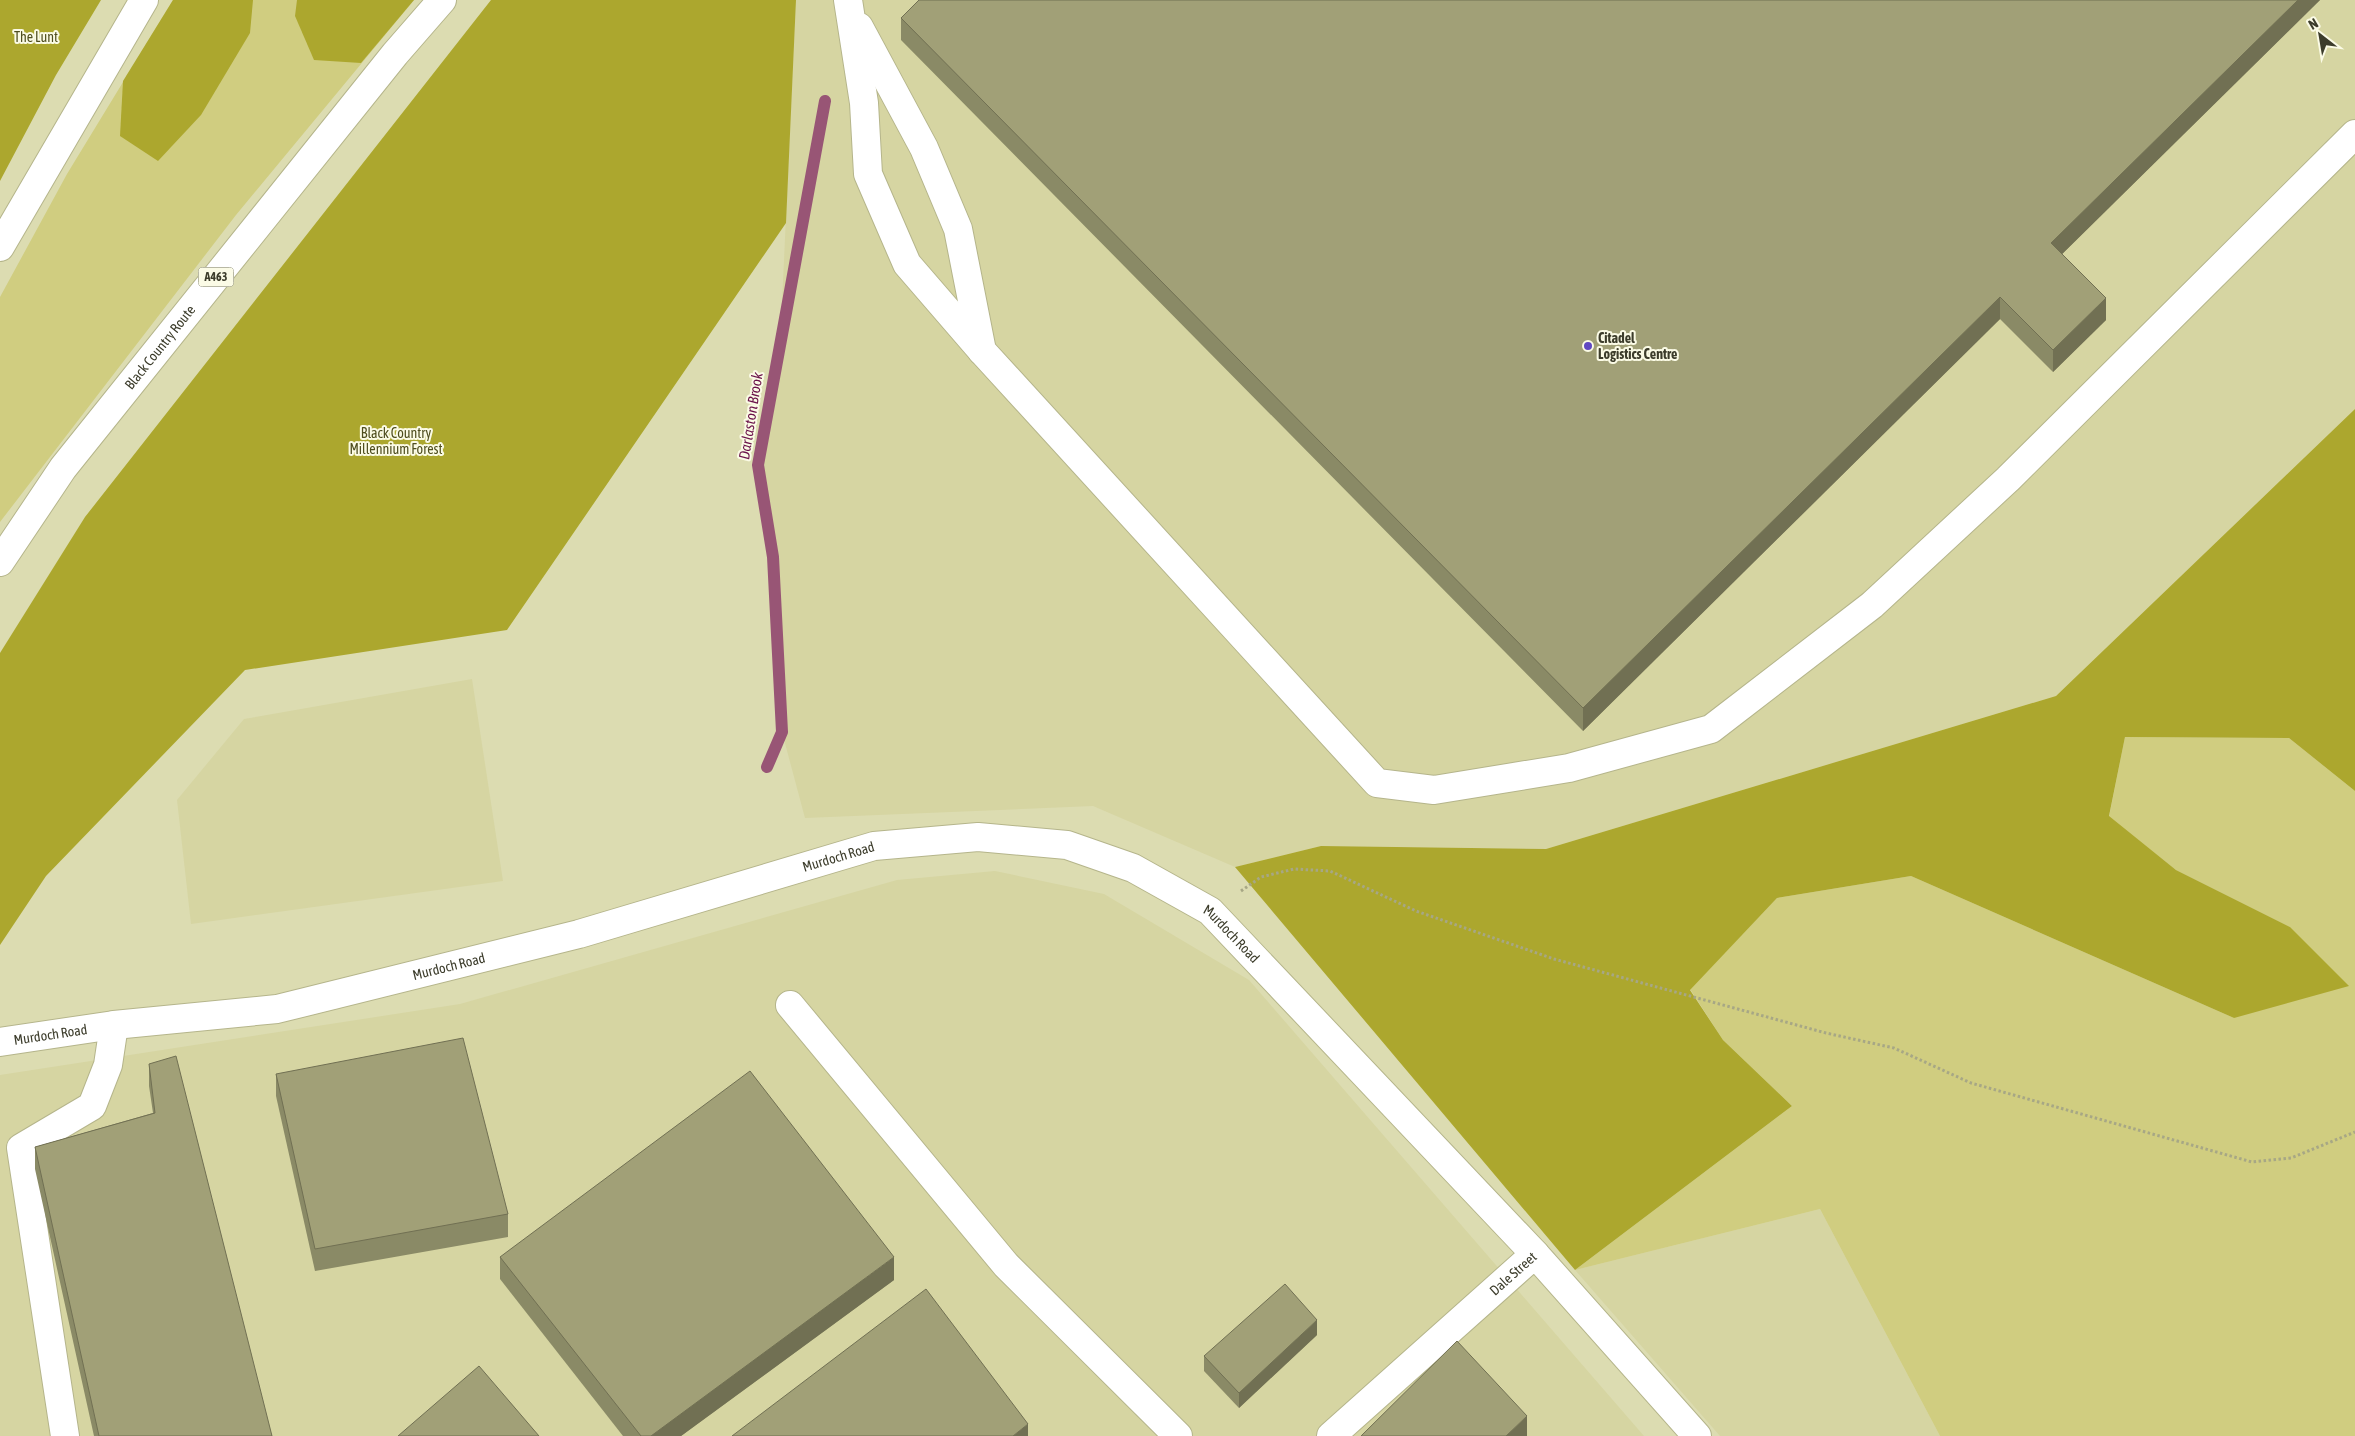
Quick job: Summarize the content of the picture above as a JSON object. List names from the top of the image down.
{
  "streets": {
    "main road": [
      "A463",
      "Black Country Route",
      "Murdoch Road",
      "Dale Street"
    ]
  },
  "crossings": [
    ["Murdoch Road", "Dale Street"]
  ],
  "water": ["Darlaston Brook"],
  "parks": ["The Lunt", "Black Country Millennium Forest"],
  "places": ["Citadel Logistics Centre"],
  "north": "top left"
}
